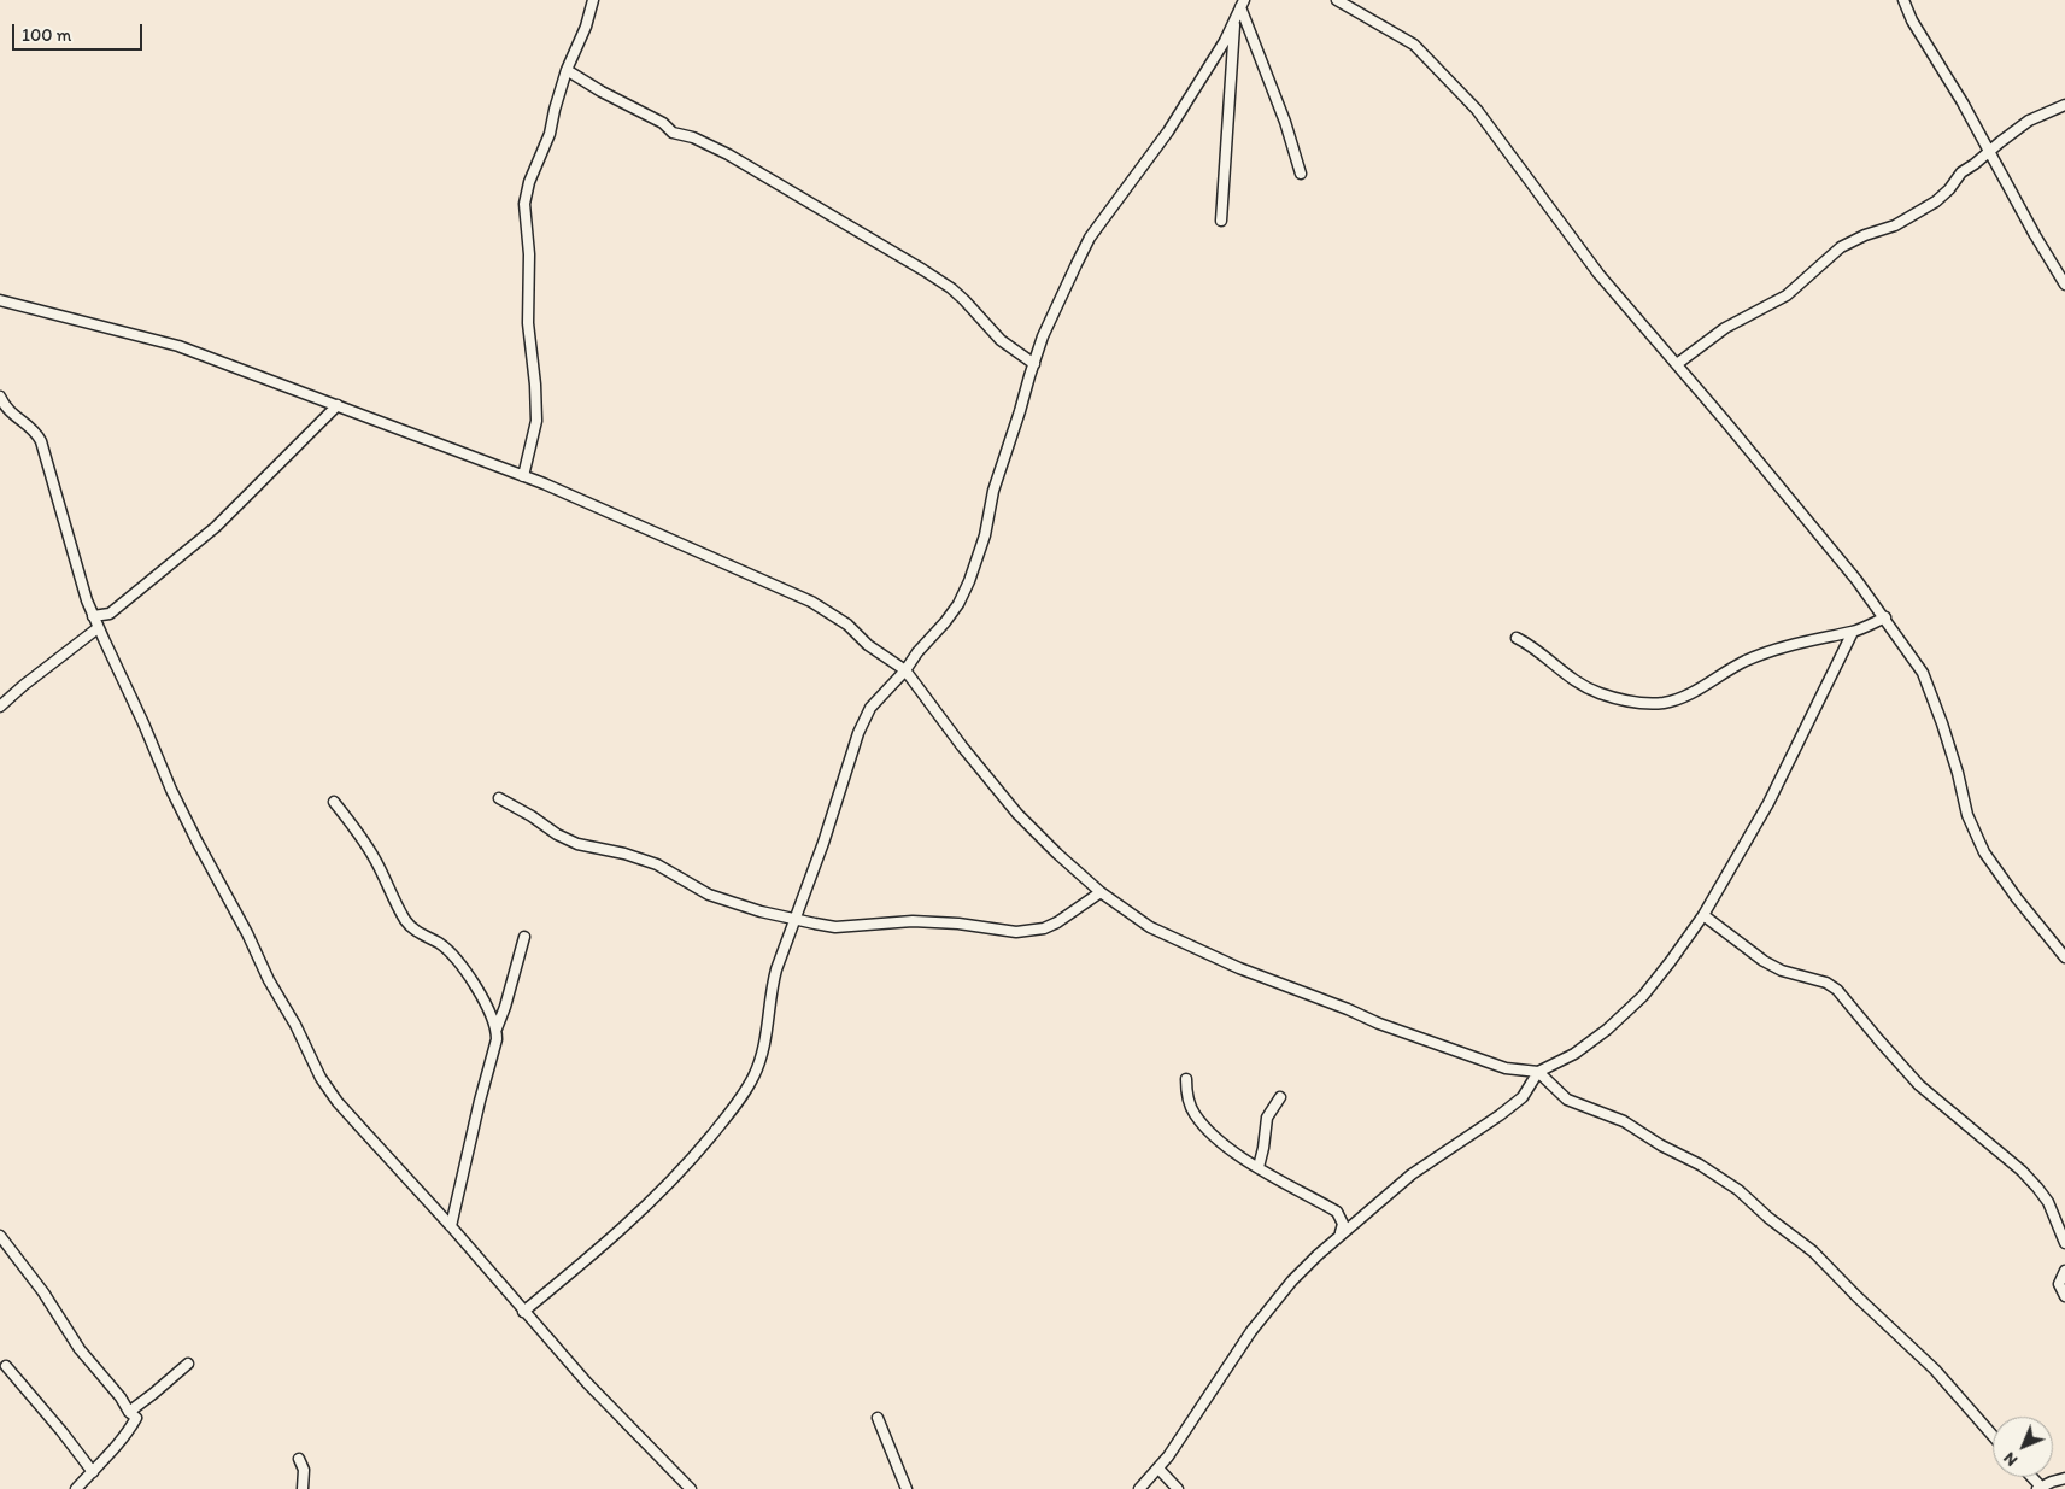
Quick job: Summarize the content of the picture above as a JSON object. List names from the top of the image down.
{
  "scale_bar": "100 m",
  "north": "bottom left"
}
